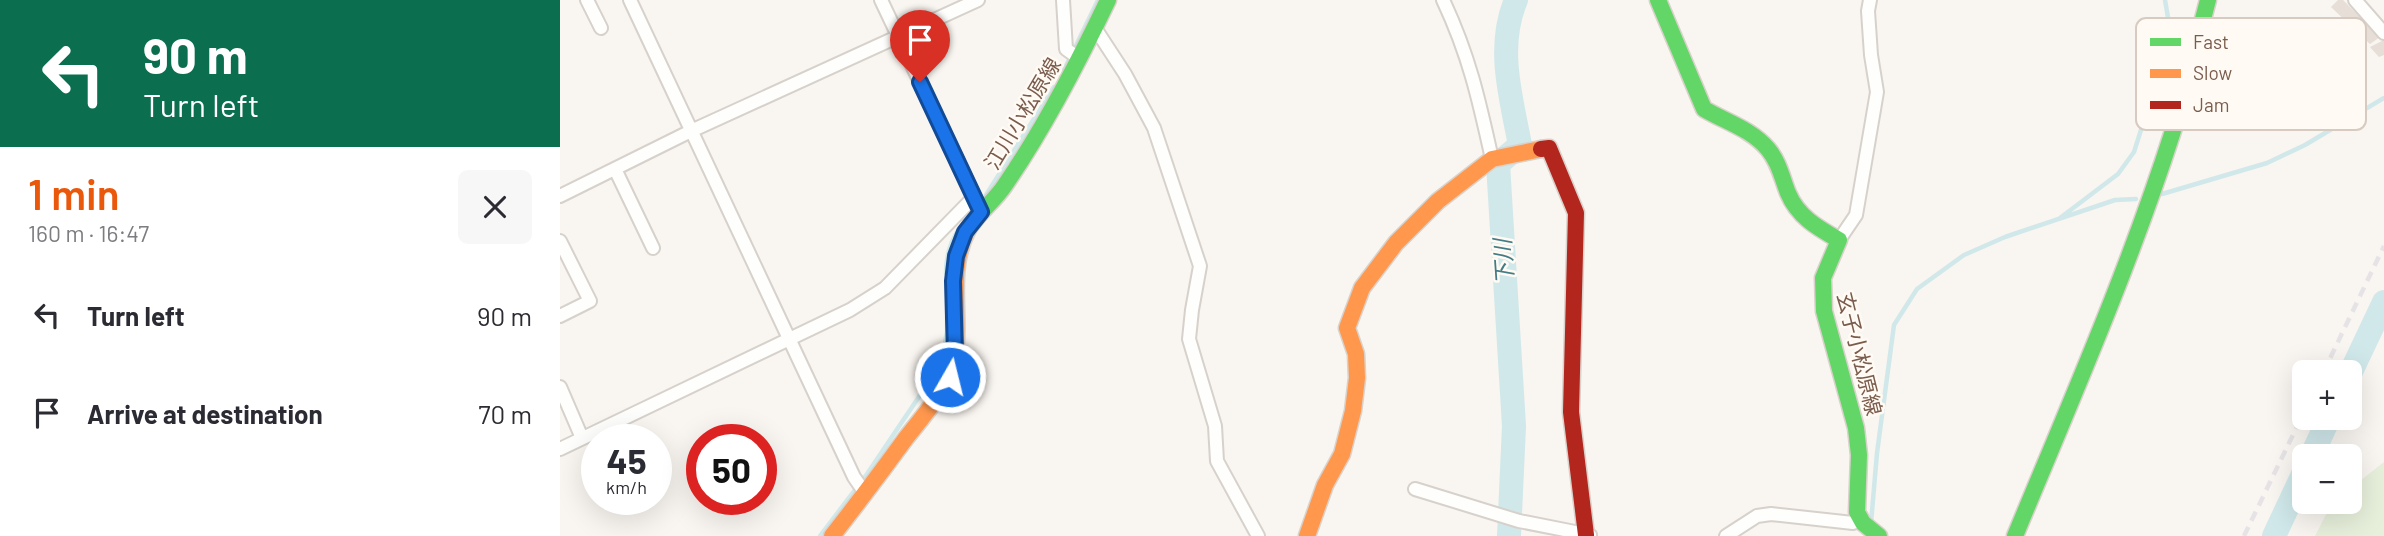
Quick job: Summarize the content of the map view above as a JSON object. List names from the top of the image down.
{
  "streets": {
    "street": ["江川小松原線", "玄子小松原線"]
  },
  "water": ["下川"],
  "legend": ["Fast", "Slow", "Jam"],
  "page": {
    "turn": ["90 m", "Turn left"],
    "heading": ["1 min", "160 m · 16:47"],
    "list": [
      {
        "name": "Turn left",
        "value": "90 m"
      },
      {
        "name": "Arrive at destination",
        "value": "70 m"
      }
    ],
    "map_buttons": ["+", "−"],
    "speed": "45 km/h",
    "limit": "50"
  }
}
